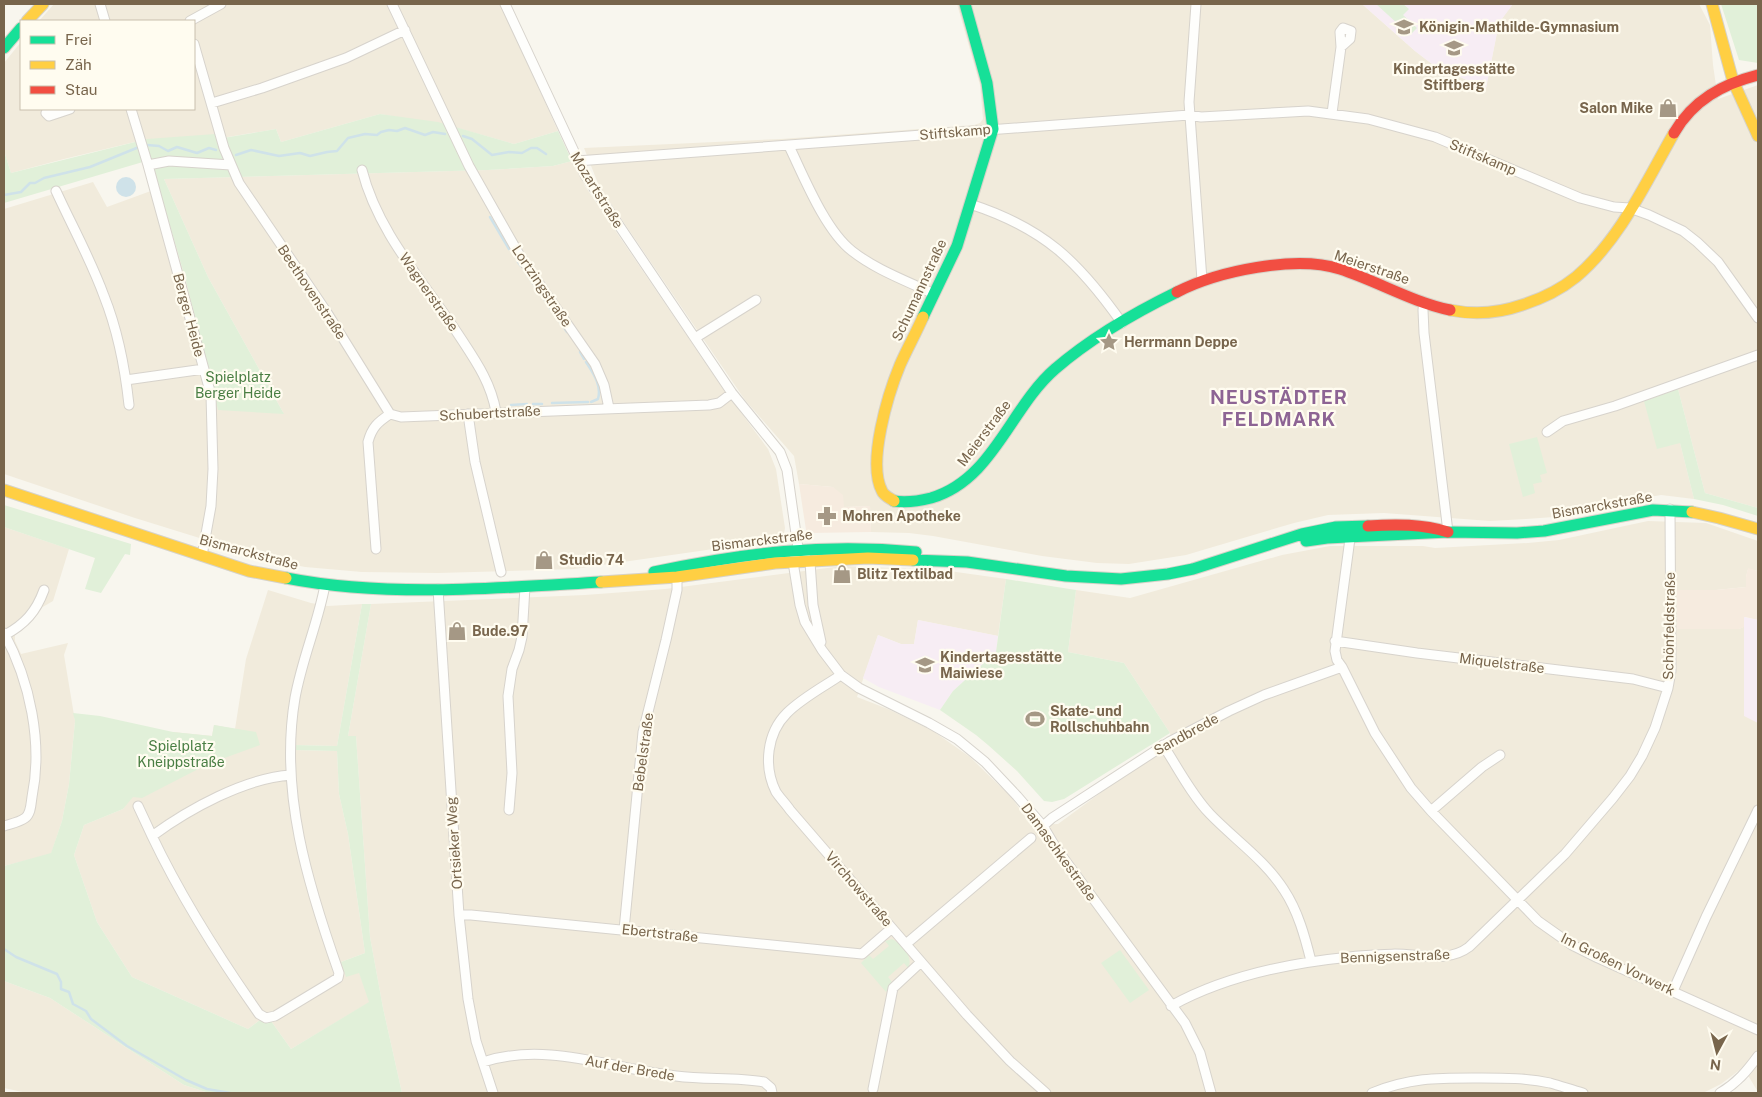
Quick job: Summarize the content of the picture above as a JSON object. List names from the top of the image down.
{
  "streets": {
    "main road": ["Meierstraße", "Schumannstraße", "Bismarckstraße"],
    "street": [
      "Stiftskamp",
      "Mozartstraße",
      "Lortzingstraße",
      "Beethovenstraße",
      "Wagnerstraße",
      "Berger Heide",
      "Schubertstraße",
      "Schönfeldstraße",
      "Miquelstraße",
      "Sandbrede",
      "Bebelstraße",
      "Ortsieker Weg",
      "Damaschkestraße",
      "Virchowstraße",
      "Ebertstraße",
      "Bennigsenstraße",
      "Im Großen Vorwerk",
      "Auf der Brede"
    ]
  },
  "crossings": [
    ["Stiftskamp", "Mozartstraße"],
    ["Stiftskamp", "Meierstraße"],
    ["Stiftskamp", "Schumannstraße"],
    ["Mozartstraße", "Schubertstraße"],
    ["Mozartstraße", "Bismarckstraße"],
    ["Mozartstraße", "Damaschkestraße"],
    ["Meierstraße", "Schumannstraße"],
    ["Lortzingstraße", "Schubertstraße"],
    ["Beethovenstraße", "Schubertstraße"],
    ["Wagnerstraße", "Schubertstraße"],
    ["Berger Heide", "Bismarckstraße"],
    ["Bismarckstraße", "Schönfeldstraße"],
    ["Bismarckstraße", "Bebelstraße"],
    ["Bismarckstraße", "Ortsieker Weg"],
    ["Bismarckstraße", "Damaschkestraße"],
    ["Schönfeldstraße", "Miquelstraße"],
    ["Schönfeldstraße", "Bennigsenstraße"],
    ["Schönfeldstraße", "Im Großen Vorwerk"],
    ["Sandbrede", "Damaschkestraße"],
    ["Sandbrede", "Im Großen Vorwerk"],
    ["Bebelstraße", "Ebertstraße"],
    ["Ortsieker Weg", "Ebertstraße"],
    ["Ortsieker Weg", "Auf der Brede"],
    ["Damaschkestraße", "Virchowstraße"],
    ["Damaschkestraße", "Bennigsenstraße"],
    ["Virchowstraße", "Ebertstraße"],
    ["Bennigsenstraße", "Im Großen Vorwerk"]
  ],
  "districts": ["NEUSTÄDTER FELDMARK"],
  "parks": ["Spielplatz Berger Heide", "Spielplatz Kneippstraße"],
  "places": {
    "school or university": ["Königin-Mathilde-Gymnasium", "Kindertagesstätte Stiftberg", "Kindertagesstätte Maiwiese"],
    "shop": [
      "Salon Mike",
      "Studio 74",
      "Blitz Textilbad",
      "Bude.97"
    ],
    "place": ["Herrmann Deppe"],
    "pharmacy": ["Mohren Apotheke"],
    "sports": ["Skate- und Rollschuhbahn"]
  },
  "legend": ["Frei", "Zäh", "Stau"],
  "north": "bottom"
}
